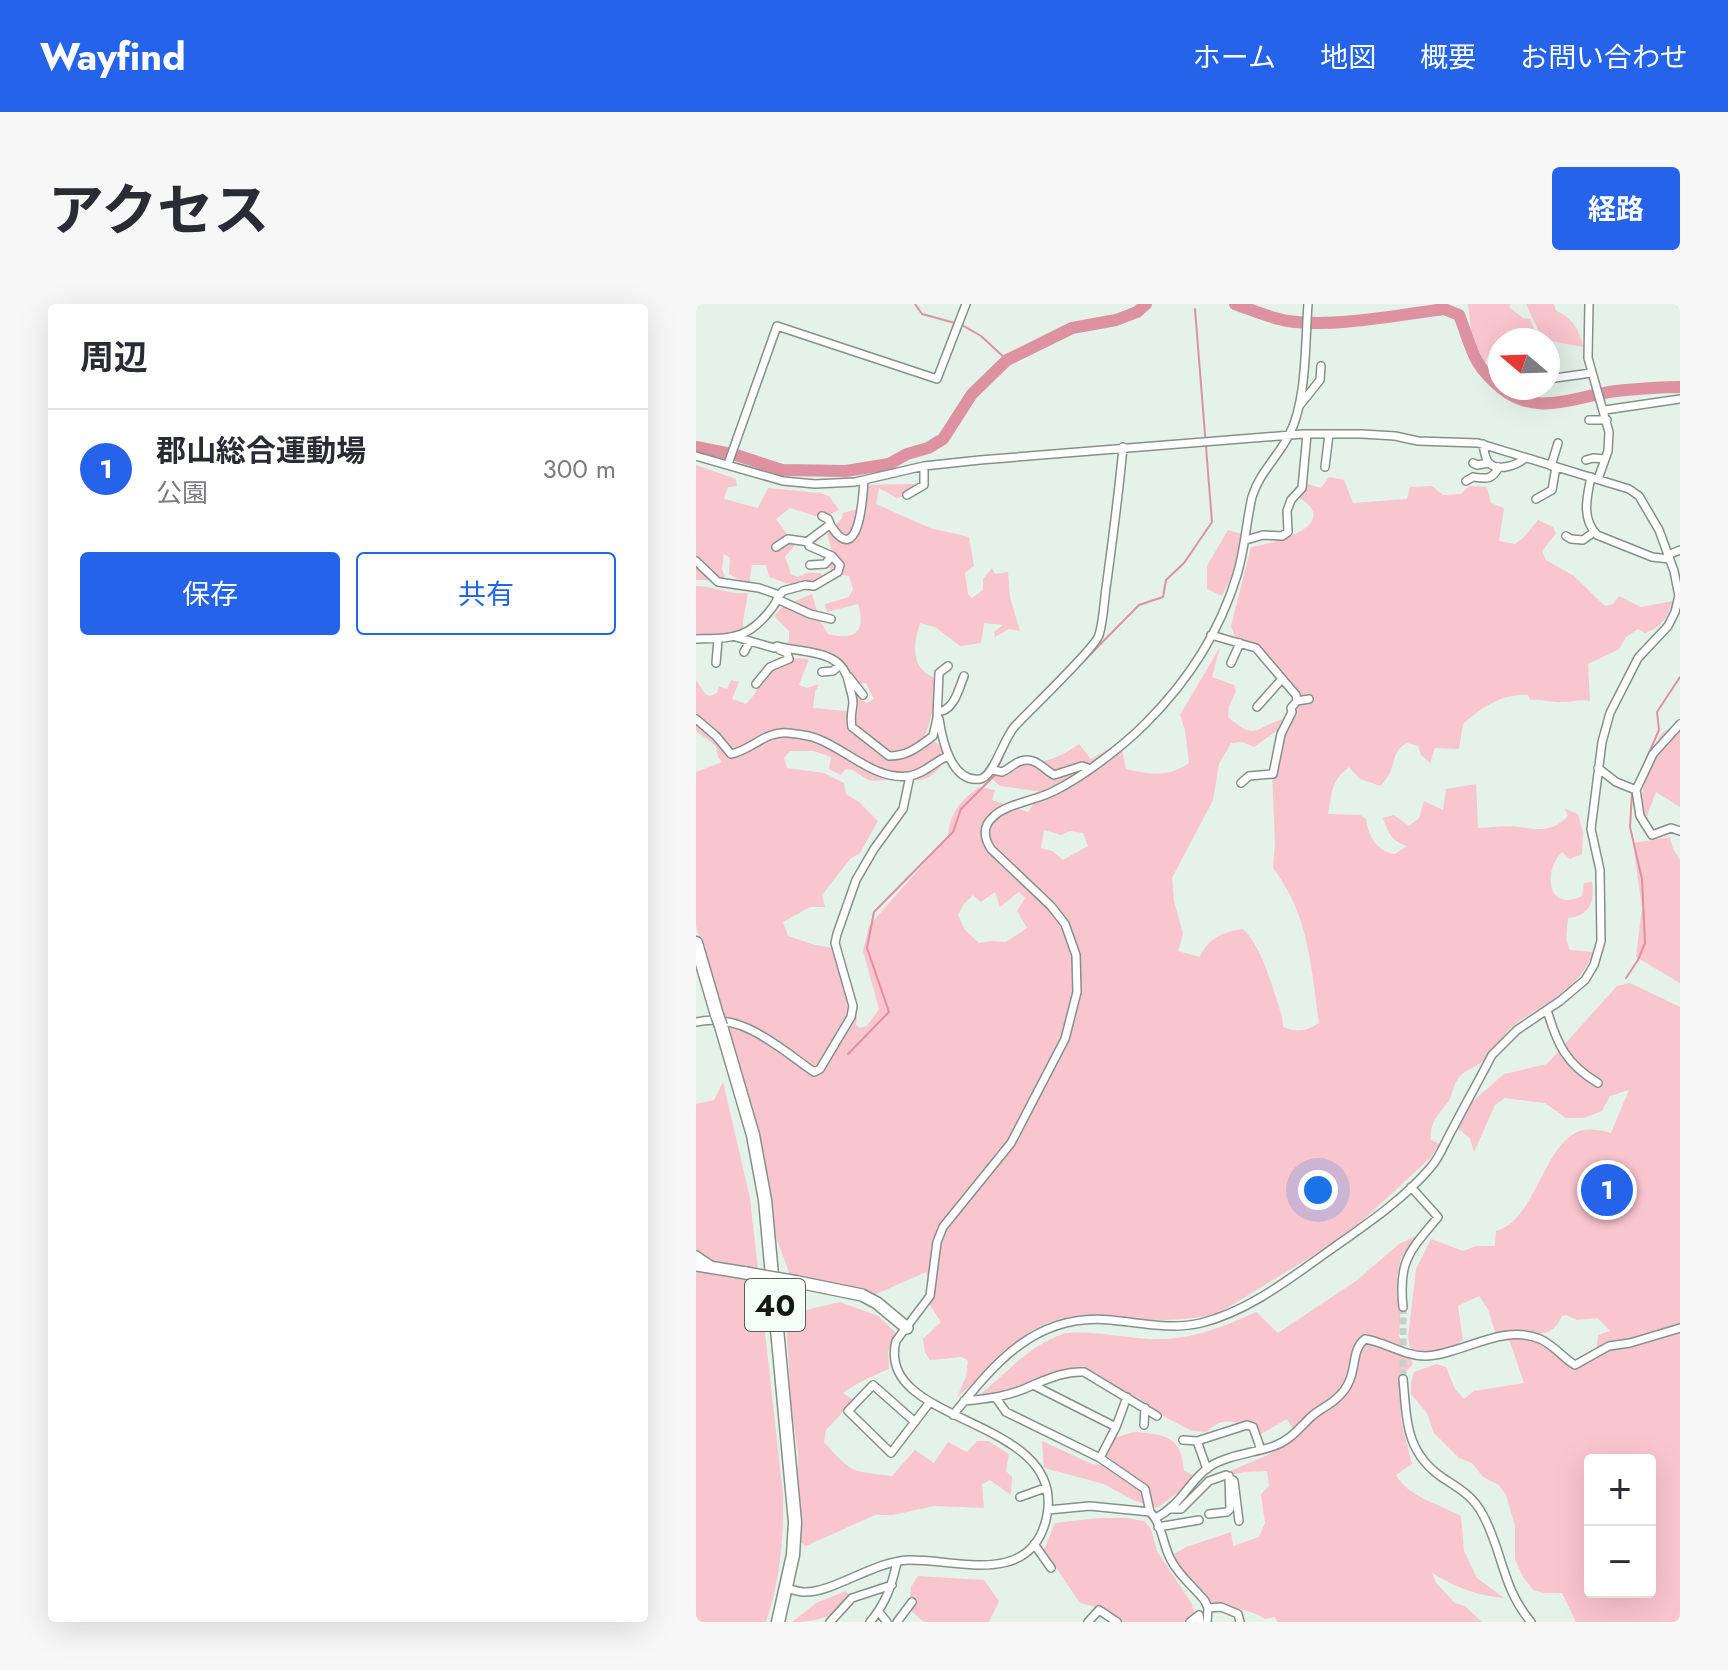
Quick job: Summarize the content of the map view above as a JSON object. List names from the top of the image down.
{
  "streets": {
    "main road": ["40"]
  },
  "north": "left",
  "page": {
    "header": "Wayfind",
    "nav": [
      "ホーム",
      "地図",
      "概要",
      "お問い合わせ"
    ],
    "title": "アクセス",
    "buttons": [
      "経路",
      ["保存", "共有"]
    ],
    "heading": "周辺",
    "list": [
      {
        "mark": "1",
        "name": "郡山総合運動場",
        "note": "公園",
        "value": "300 m"
      }
    ],
    "pins": "1",
    "map_buttons": ["+", "−"]
  }
}
